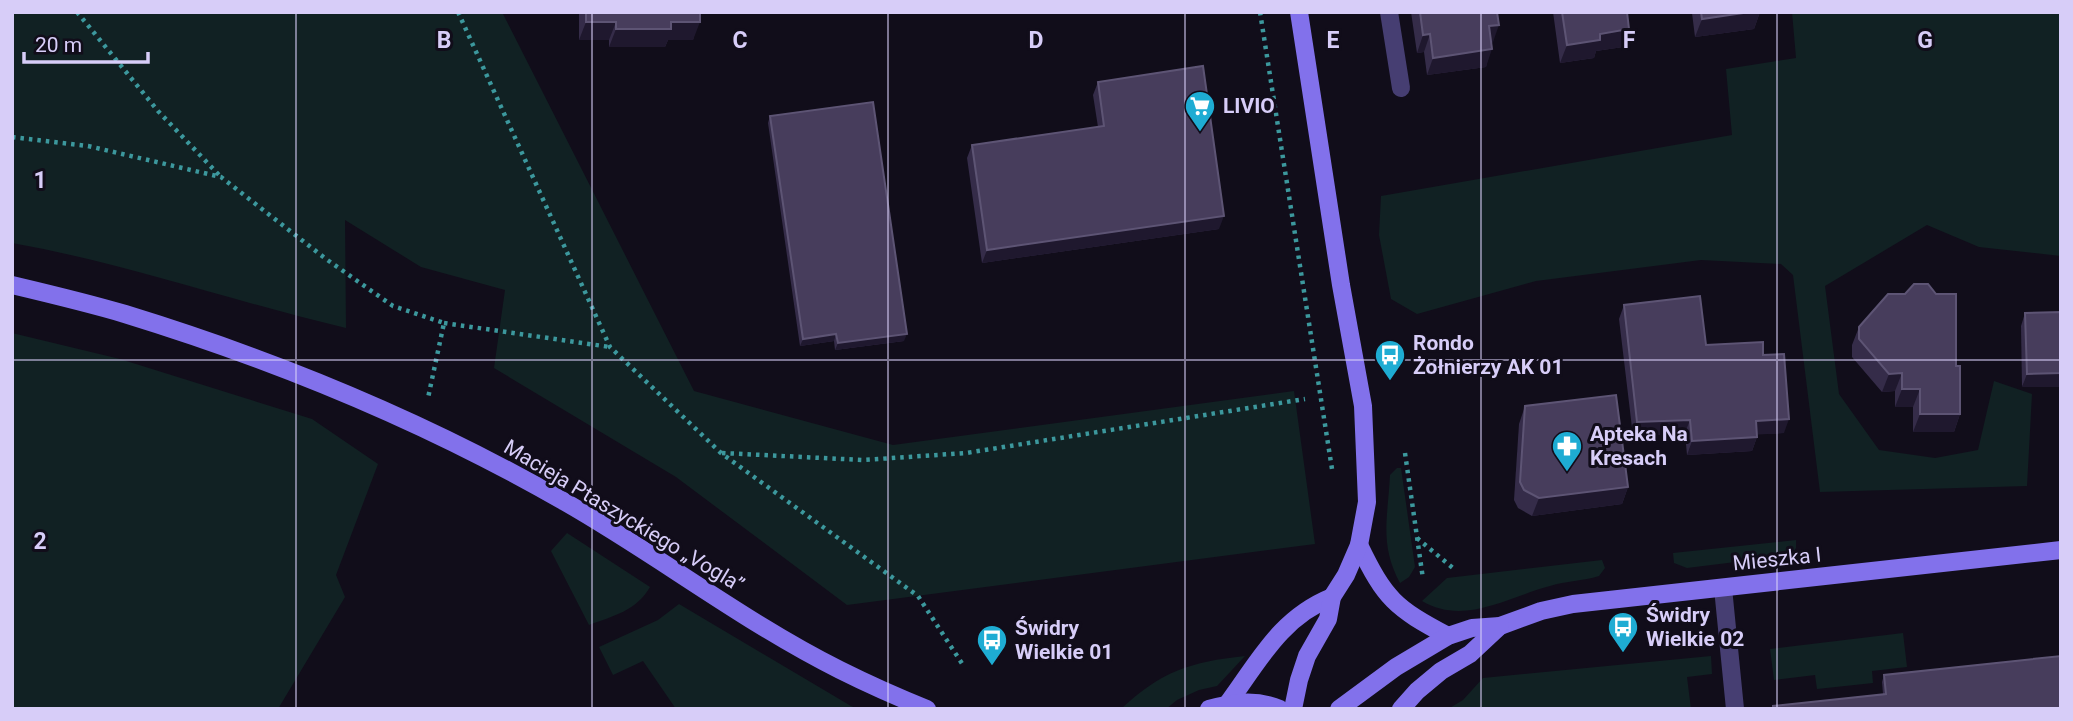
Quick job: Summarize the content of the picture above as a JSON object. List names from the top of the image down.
{
  "streets": {
    "street": ["Macieja Ptaszyckiego „Vogla”", "Mieszka I"]
  },
  "places": {
    "supermarket": ["LIVIO"],
    "bus stop": ["Rondo Żołnierzy AK 01", "Świdry Wielkie 02", "Świdry Wielkie 01"],
    "pharmacy": ["Apteka Na Kresach"]
  },
  "scale_bar": "20 m",
  "grid": {
    "columns": [
      "B",
      "C",
      "D",
      "E",
      "F",
      "G"
    ],
    "rows": ["1", "2"]
  }
}
